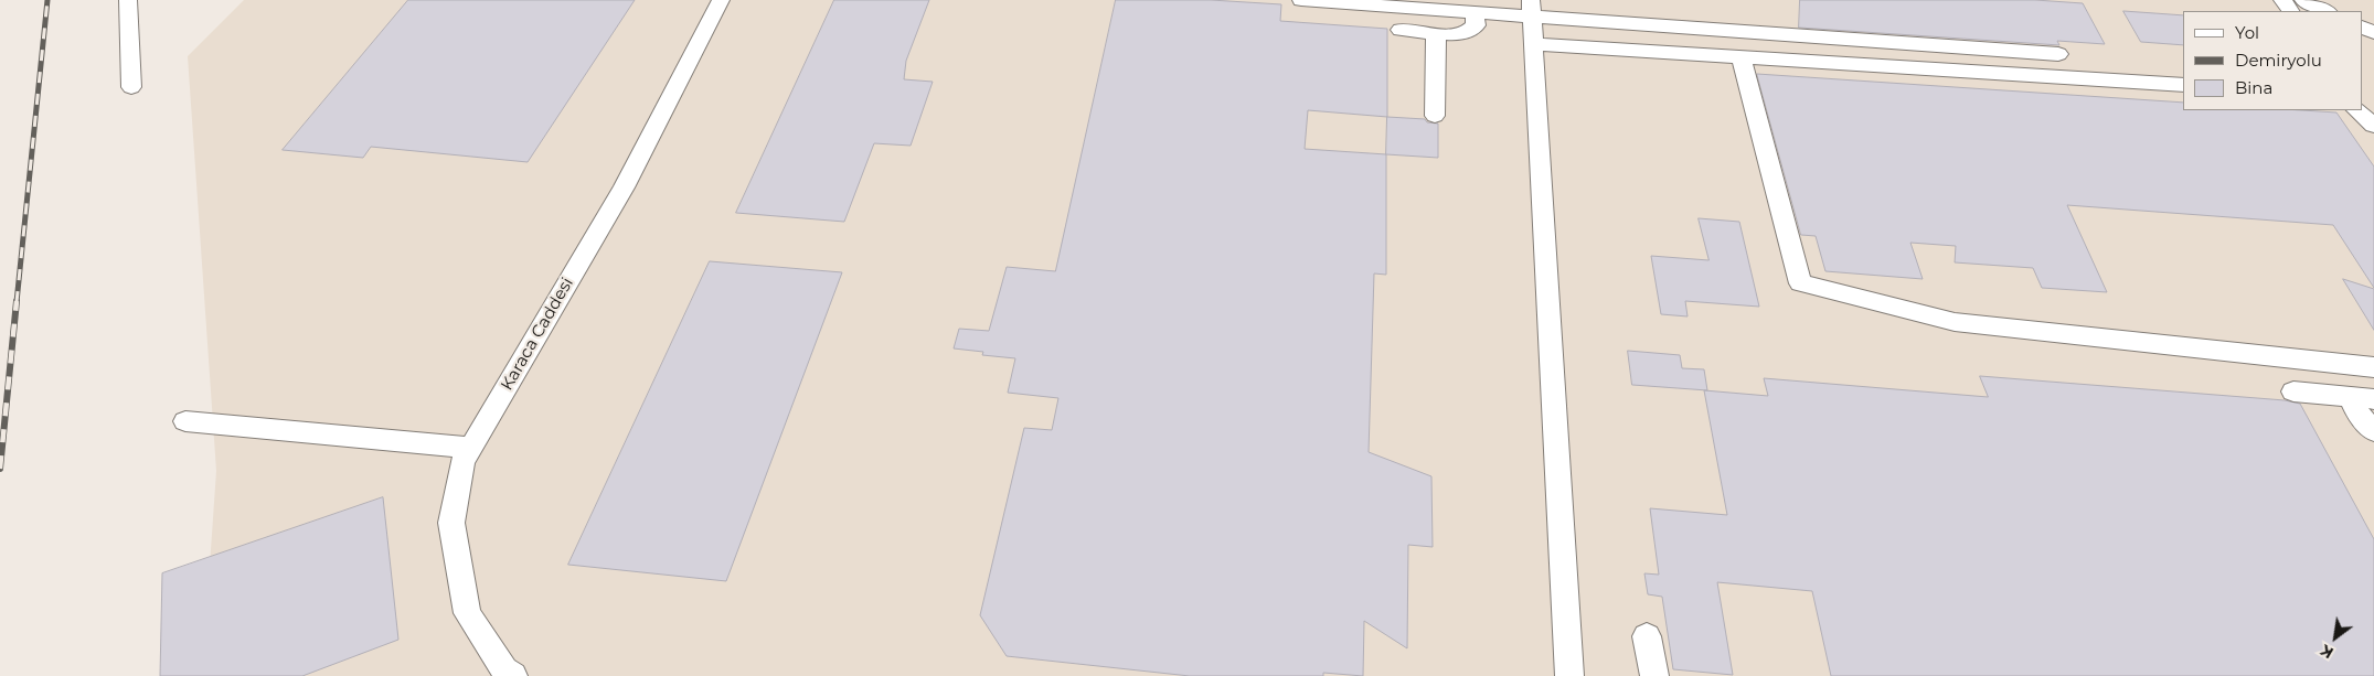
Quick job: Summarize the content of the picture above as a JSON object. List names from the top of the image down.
{
  "streets": {
    "street": ["Karaca Caddesi"]
  },
  "legend": ["Yol", "Demiryolu", "Bina"],
  "north": "bottom left"
}
